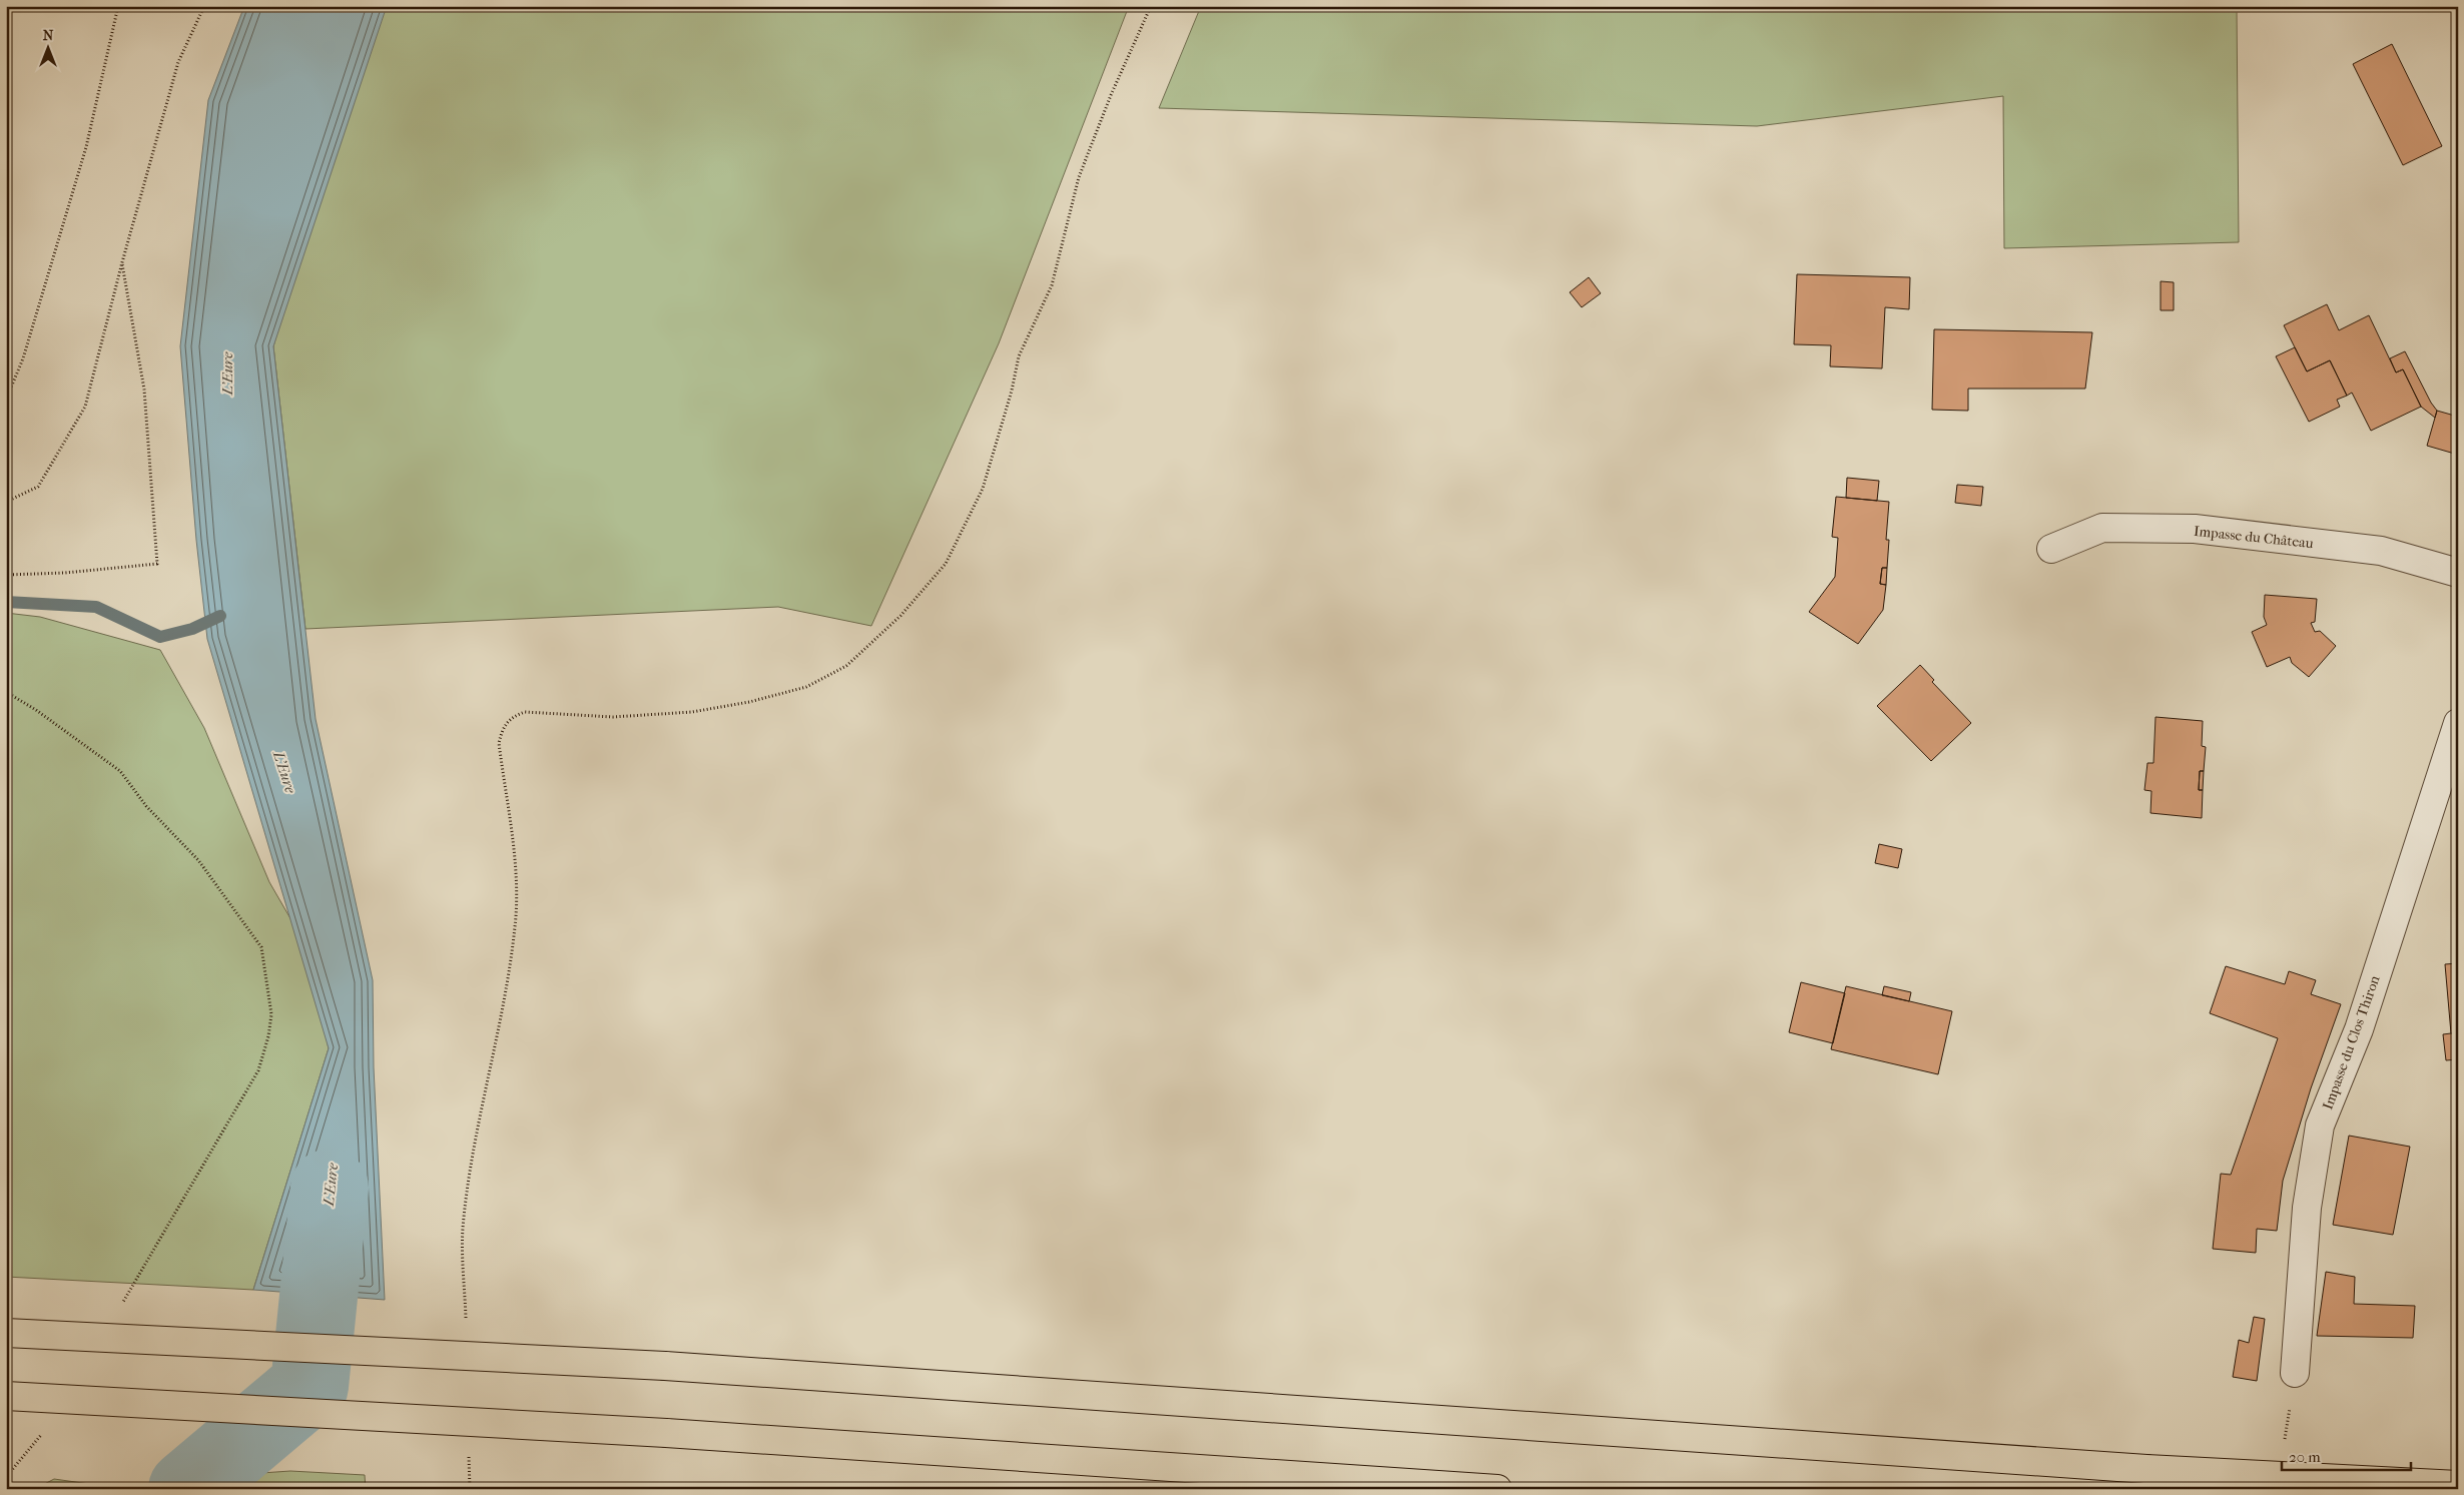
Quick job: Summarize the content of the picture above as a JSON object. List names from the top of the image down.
{
  "streets": {
    "street": ["Impasse du Château", "Impasse du Clos Thiron"]
  },
  "water": ["L'Eure"],
  "scale_bar": "20 m",
  "north": "top"
}
